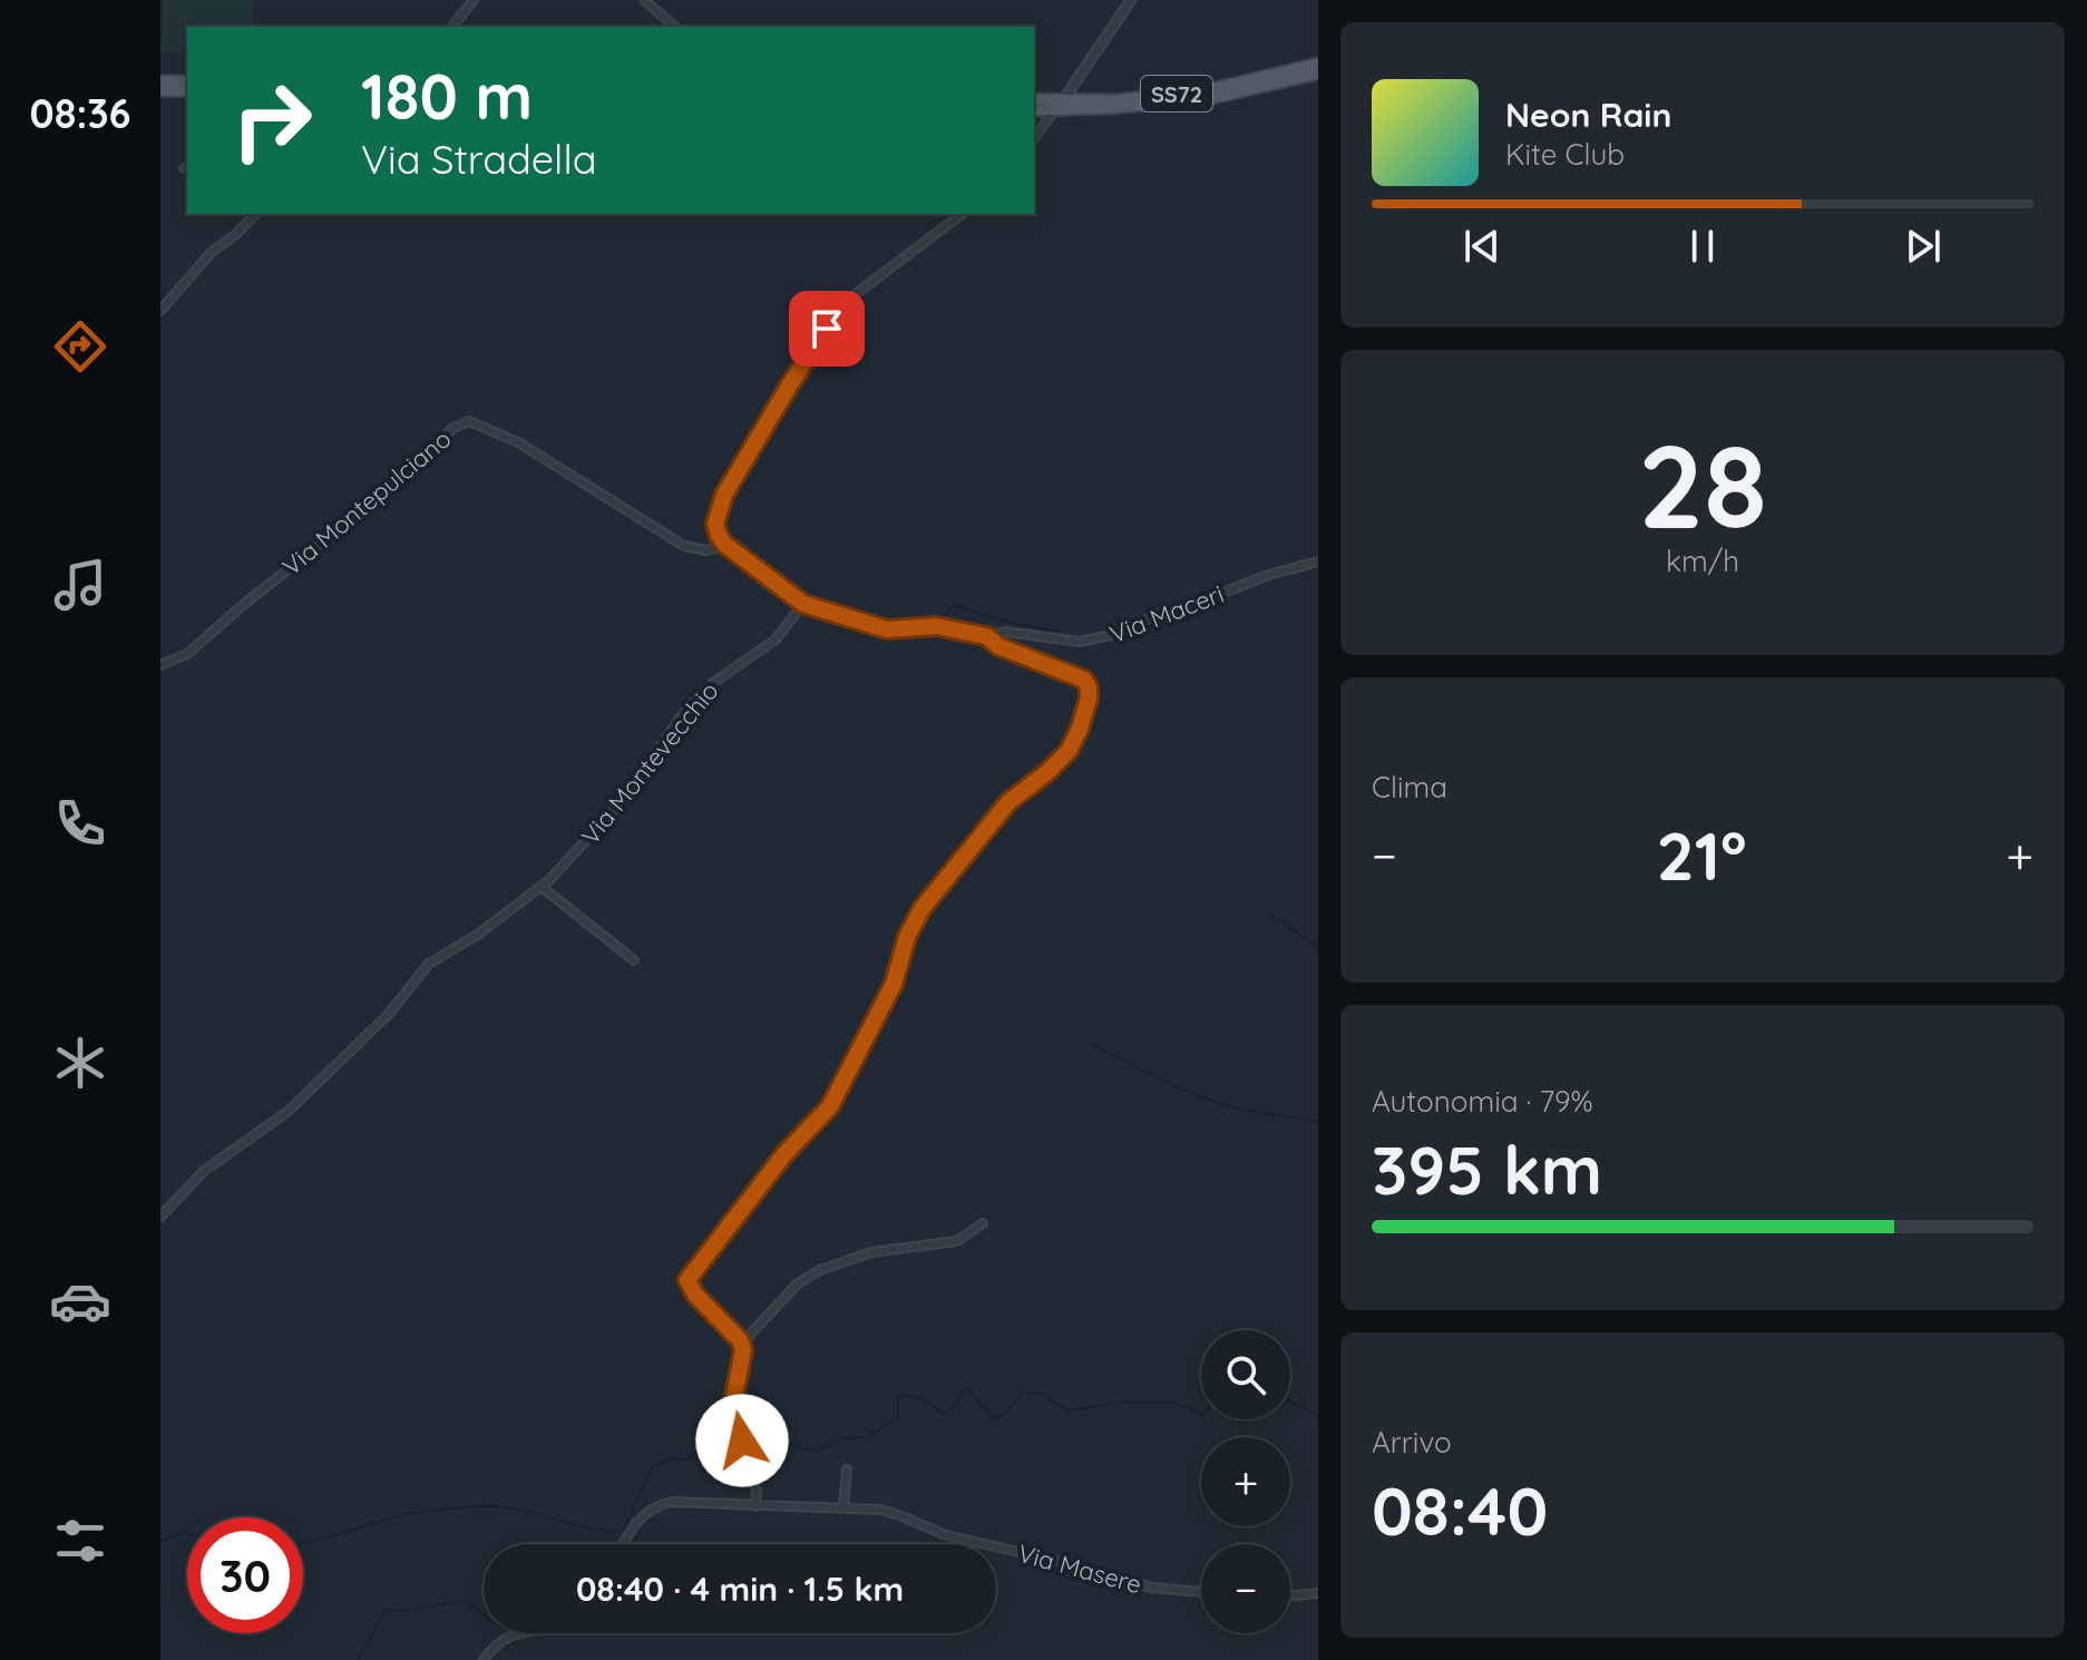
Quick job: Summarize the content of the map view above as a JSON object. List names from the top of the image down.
{
  "streets": {
    "main road": ["SS72"],
    "street": [
      "Via Montepulciano",
      "Via Maceri",
      "Via Montevecchio",
      "Via Masere"
    ]
  },
  "crossings": [
    ["Via Maceri", "Via Montevecchio"]
  ],
  "page": {
    "tabs": "08:36",
    "turn": ["180 m", "Via Stradella"],
    "song": ["Neon Rain", "Kite Club"],
    "tile": [
      ["28", "km/h"],
      "Clima",
      ["Autonomia · 79%", "395 km"],
      ["Arrivo", "08:40"]
    ],
    "heat": ["−", "21°", "+"],
    "map_buttons": ["+", "−"],
    "limit": "30",
    "trip": "08:40 · 4 min · 1.5 km"
  }
}
